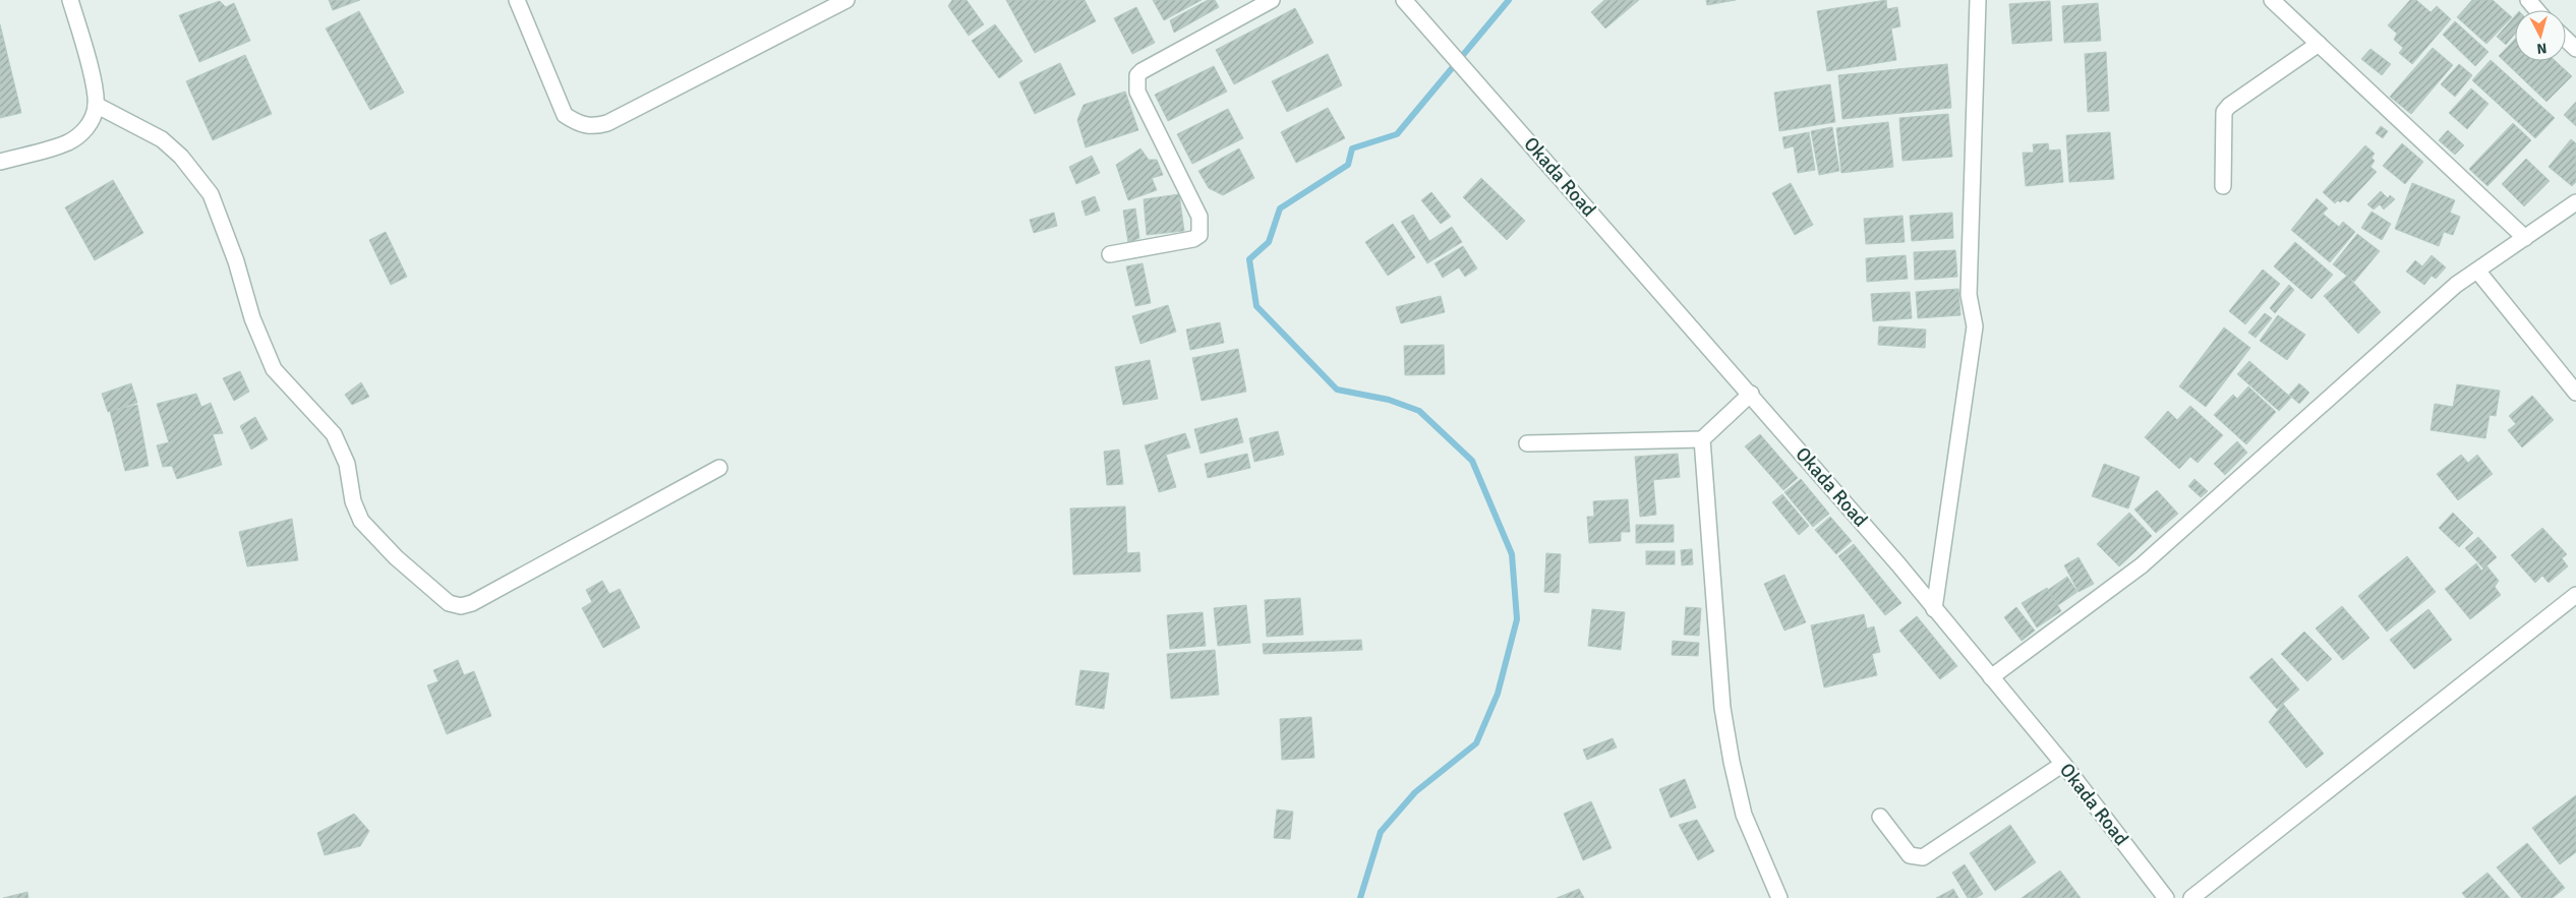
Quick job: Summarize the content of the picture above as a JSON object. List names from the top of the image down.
{
  "streets": {
    "street": ["Okada Road"]
  },
  "north": "bottom"
}
